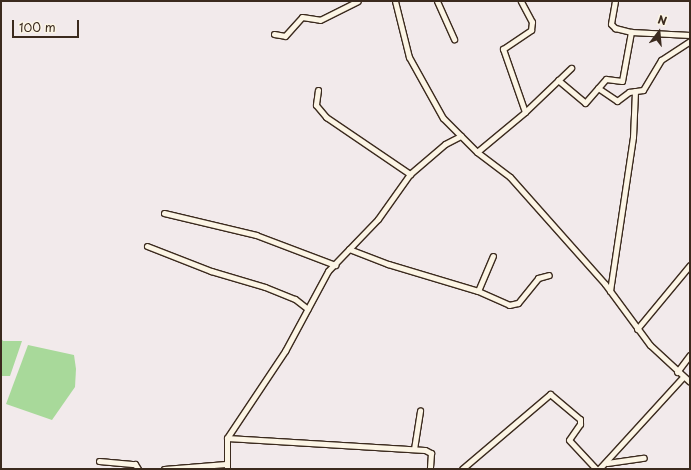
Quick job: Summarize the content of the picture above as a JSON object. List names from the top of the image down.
{
  "scale_bar": "100 m",
  "north": "top"
}
